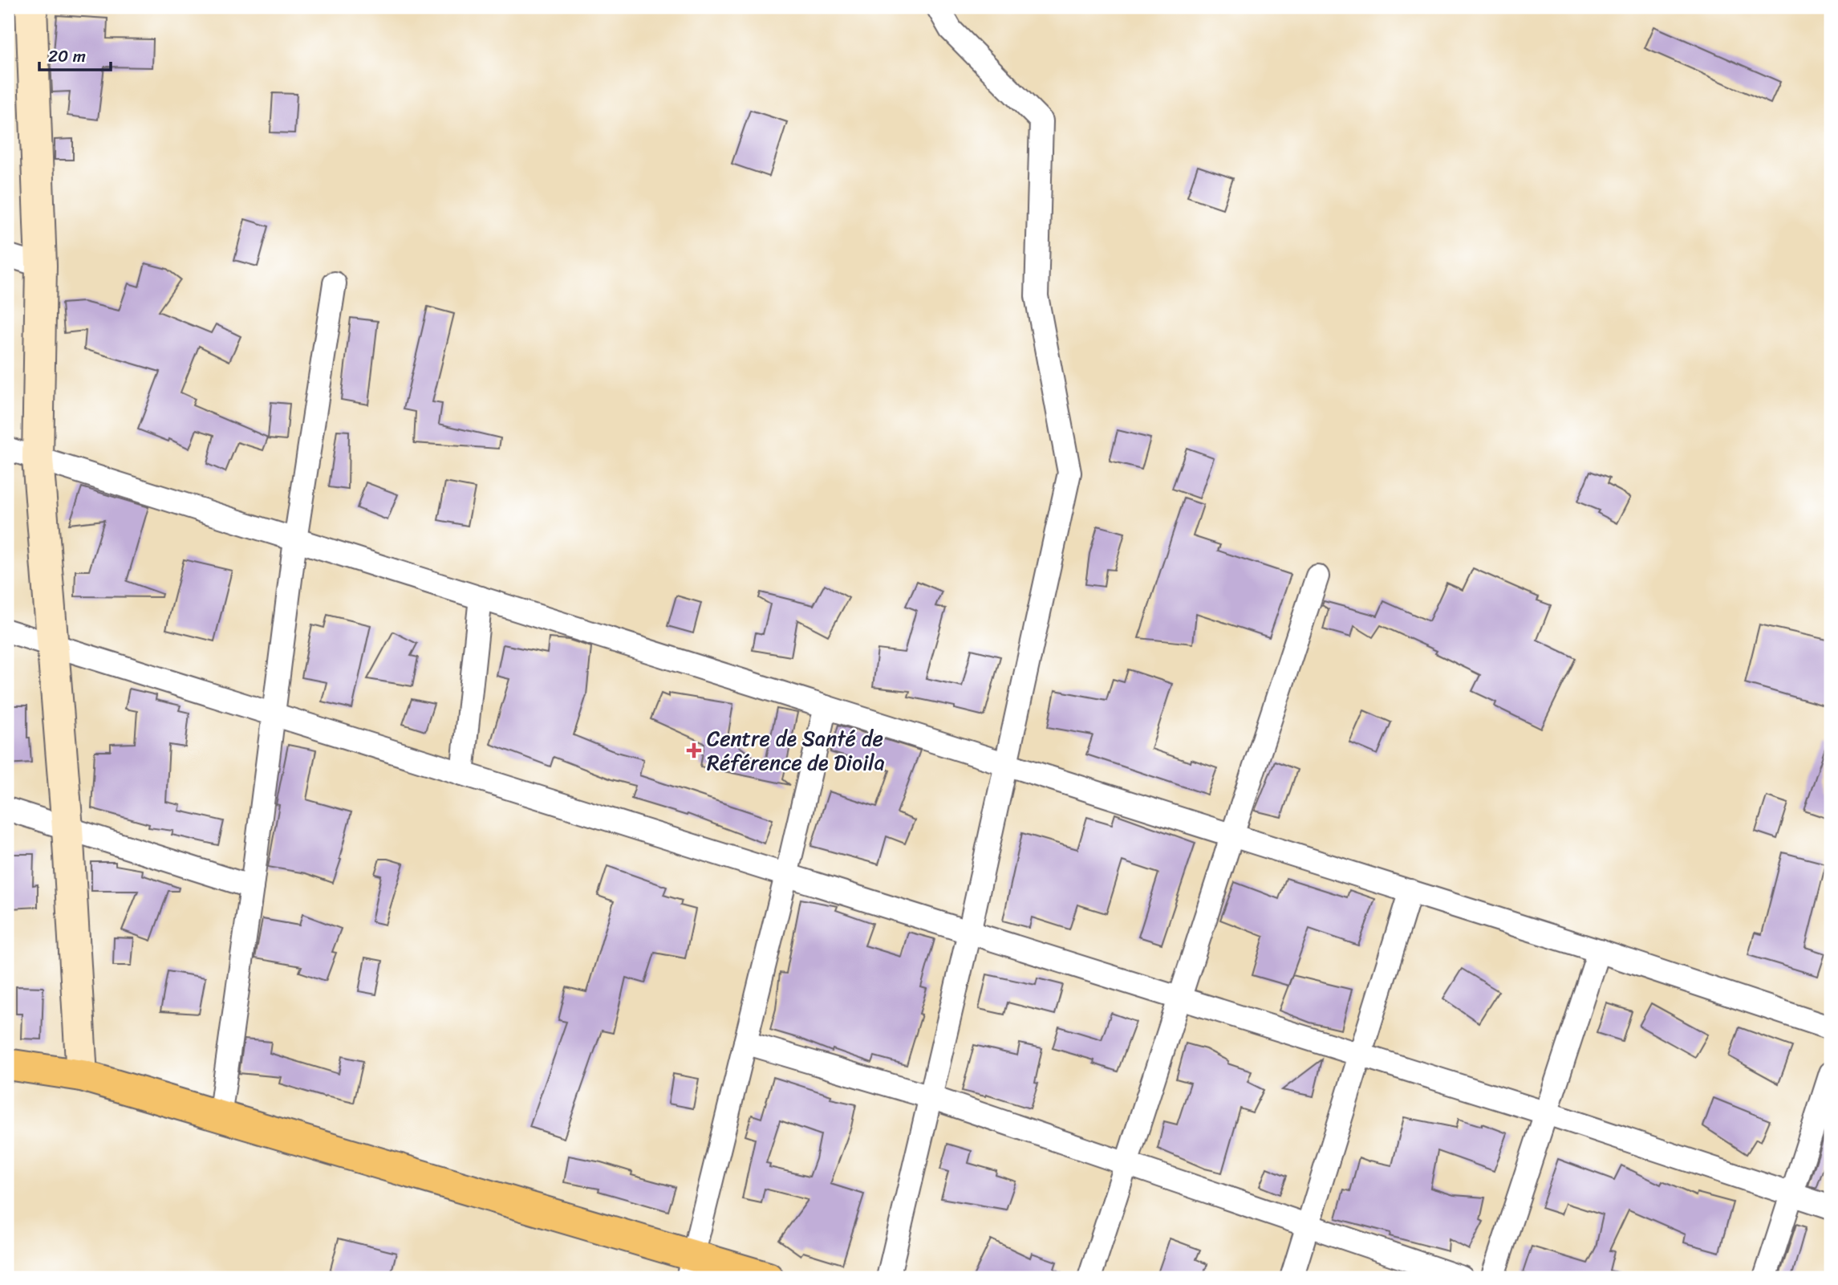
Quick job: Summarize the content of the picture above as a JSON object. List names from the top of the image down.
{
  "places": {
    "health": ["Centre de Santé de Référence de Dioila"]
  },
  "scale_bar": "20 m"
}
